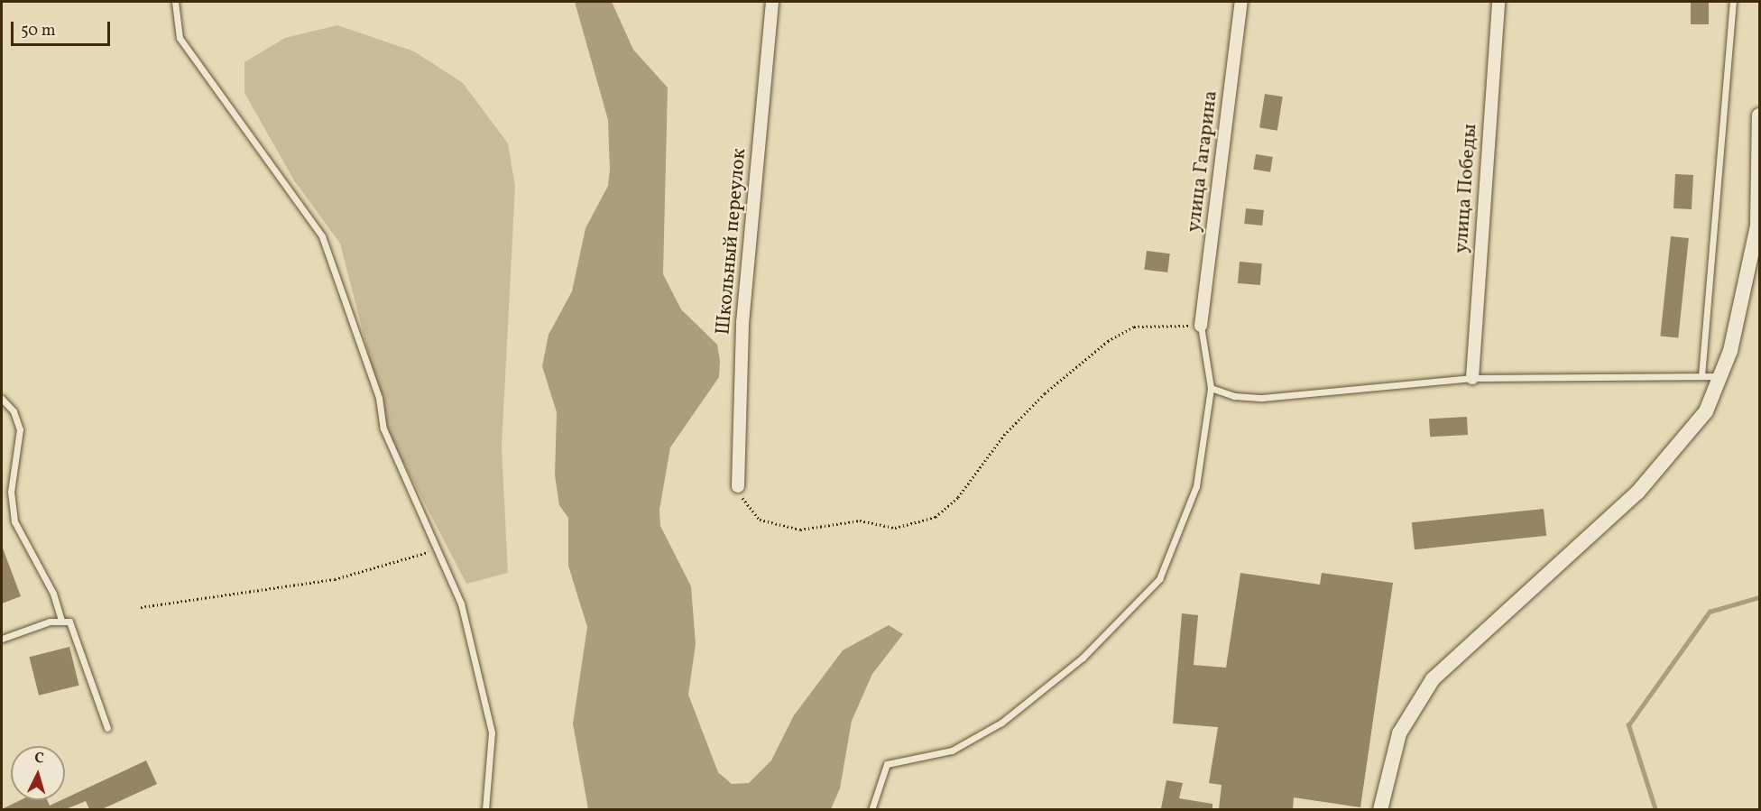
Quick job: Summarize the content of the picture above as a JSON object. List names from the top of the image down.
{
  "streets": {
    "street": ["улица Гагарина", "улица Победы", "Школьный переулок"]
  },
  "scale_bar": "50 m",
  "north": "top"
}
